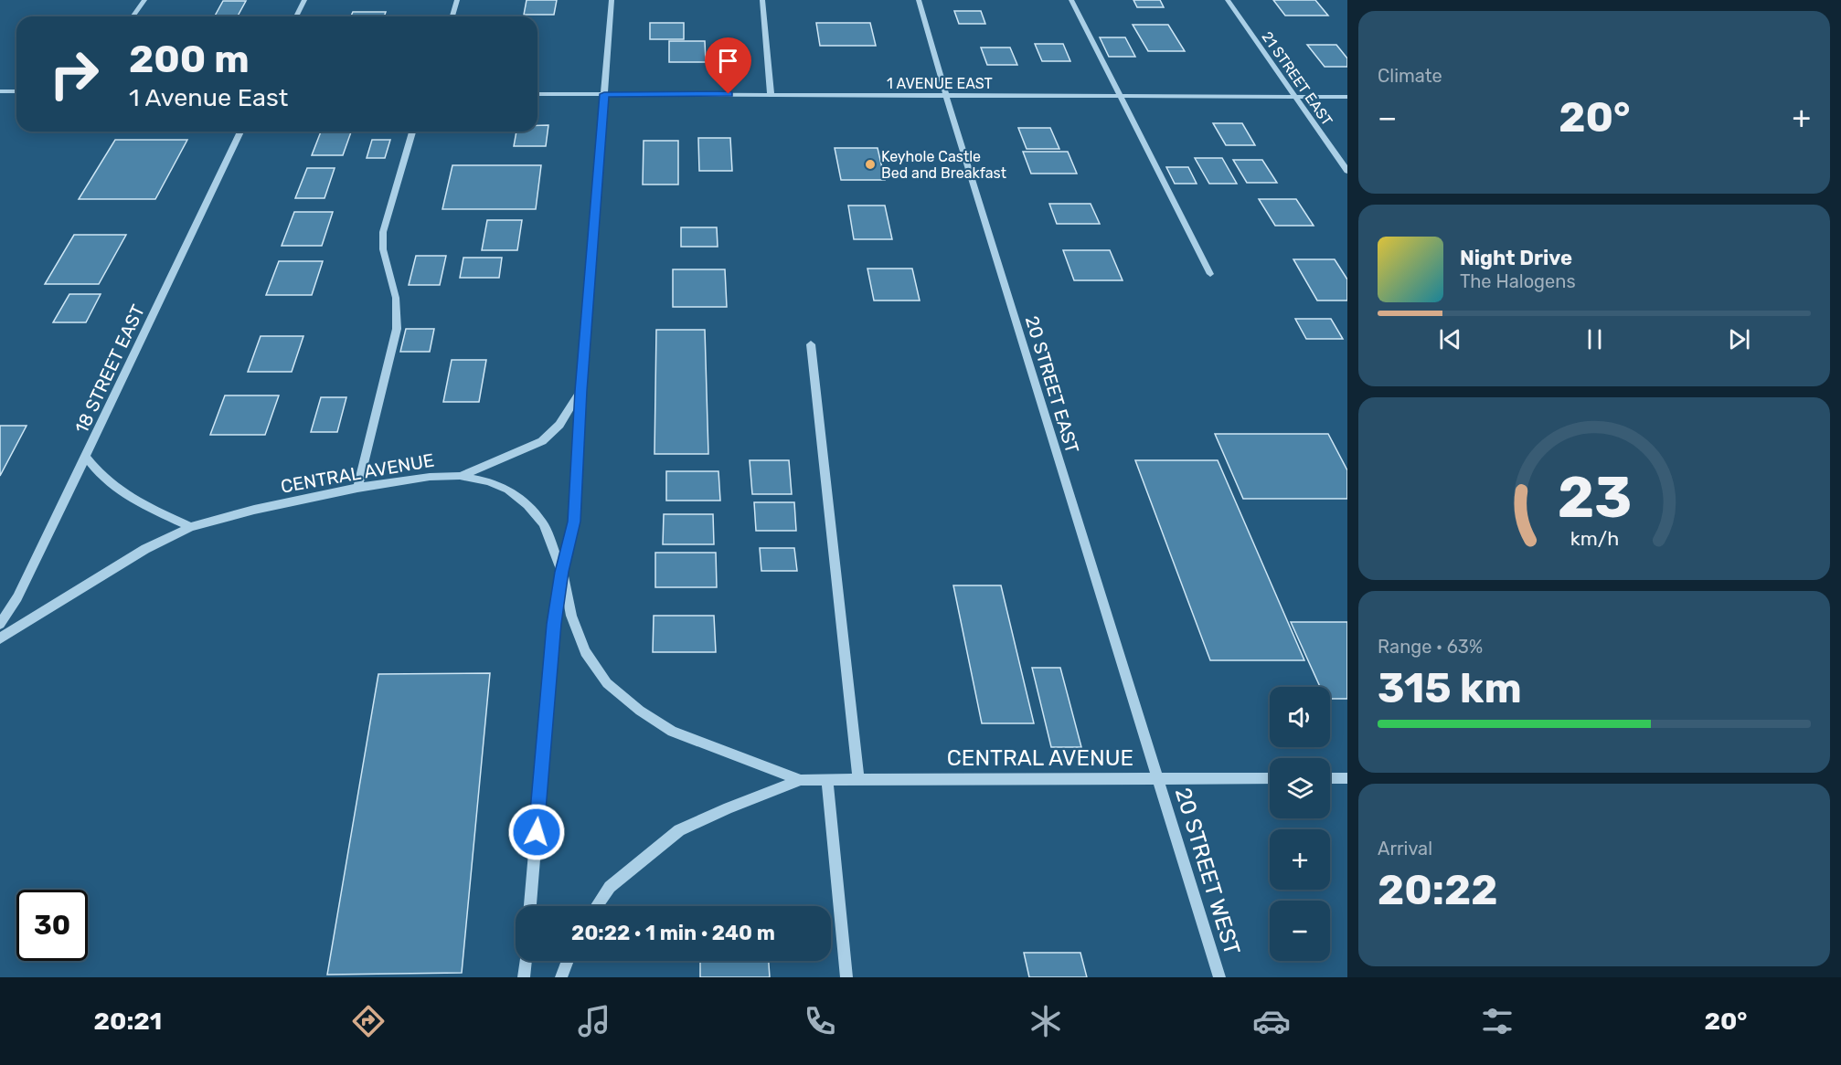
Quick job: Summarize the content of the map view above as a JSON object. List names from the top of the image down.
{
  "streets": {
    "street": [
      "21 STREET EAST",
      "1 AVENUE EAST",
      "18 STREET EAST",
      "20 STREET EAST",
      "CENTRAL AVENUE",
      "20 STREET WEST"
    ]
  },
  "crossings": [
    ["21 STREET EAST", "1 AVENUE EAST"],
    ["1 AVENUE EAST", "20 STREET EAST"],
    ["20 STREET EAST", "CENTRAL AVENUE"],
    ["20 STREET EAST", "20 STREET WEST"],
    ["CENTRAL AVENUE", "20 STREET WEST"]
  ],
  "places": ["Keyhole Castle Bed and Breakfast"],
  "page": {
    "tile": [
      "Climate",
      ["Range · 63%", "315 km"],
      ["Arrival", "20:22"]
    ],
    "turn": ["200 m", "1 Avenue East"],
    "heat": ["−", "20°", "+"],
    "song": ["Night Drive", "The Halogens"],
    "map_buttons": ["+", "−"],
    "limit": "30",
    "trip": "20:22 · 1 min · 240 m",
    "tabs": ["20:21", "20°"],
    "gauge": ["23", "km/h"]
  }
}
